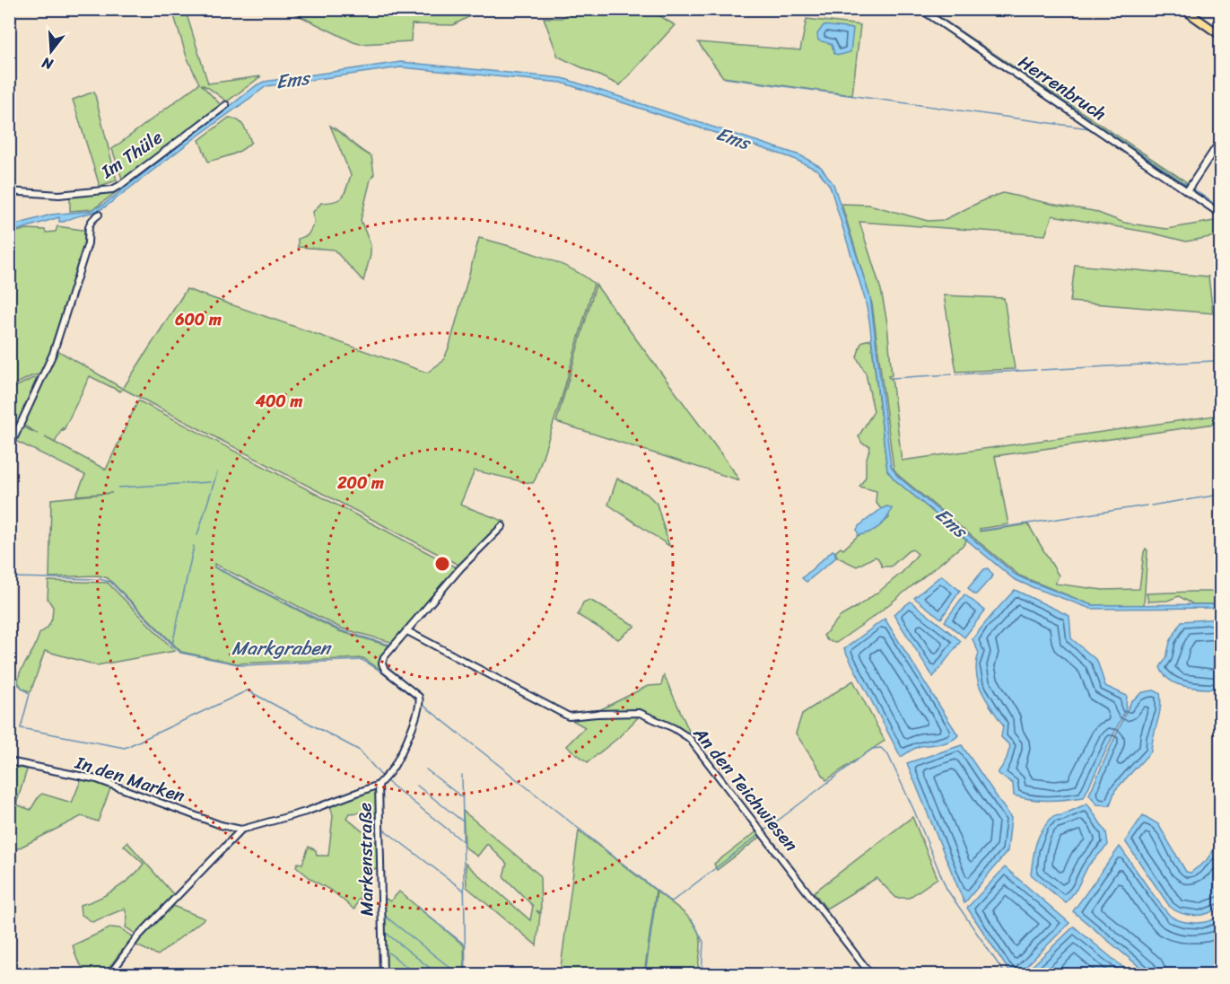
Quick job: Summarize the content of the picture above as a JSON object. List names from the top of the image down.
{
  "streets": {
    "street": [
      "Herrenbruch",
      "Im Thüle",
      "In den Marken",
      "An den Teichwiesen",
      "Markenstraße"
    ]
  },
  "crossings": [
    ["In den Marken", "Markenstraße"],
    ["An den Teichwiesen", "Markenstraße"]
  ],
  "water": ["Ems", "Markgraben"],
  "north": "bottom",
  "rings": ["600 m", "400 m", "200 m"]
}
